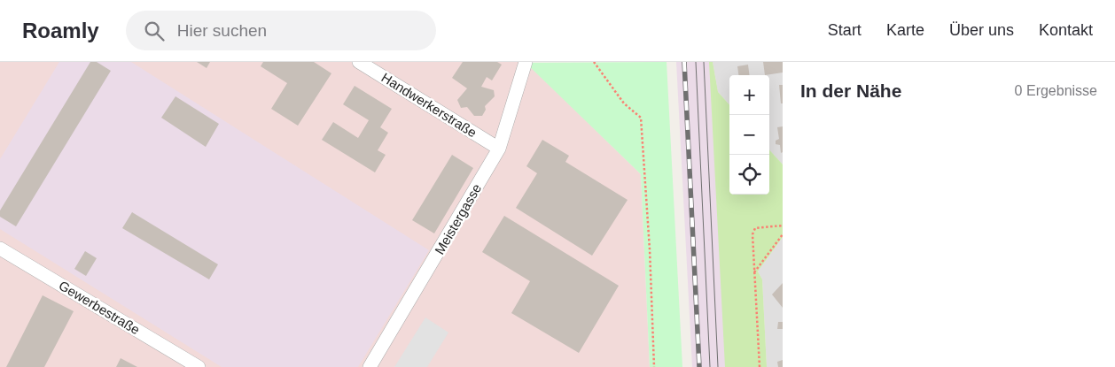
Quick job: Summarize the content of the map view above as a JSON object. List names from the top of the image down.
{
  "streets": {
    "street": ["Handwerkerstraße", "Meistergasse", "Gewerbestraße"]
  },
  "crossings": [
    ["Handwerkerstraße", "Meistergasse"]
  ],
  "page": {
    "header": "Roamly",
    "search": "Hier suchen",
    "nav": [
      "Start",
      "Karte",
      "Über uns",
      "Kontakt"
    ],
    "heading": ["In der Nähe", "0 Ergebnisse"],
    "map_buttons": ["+", "−"]
  }
}
